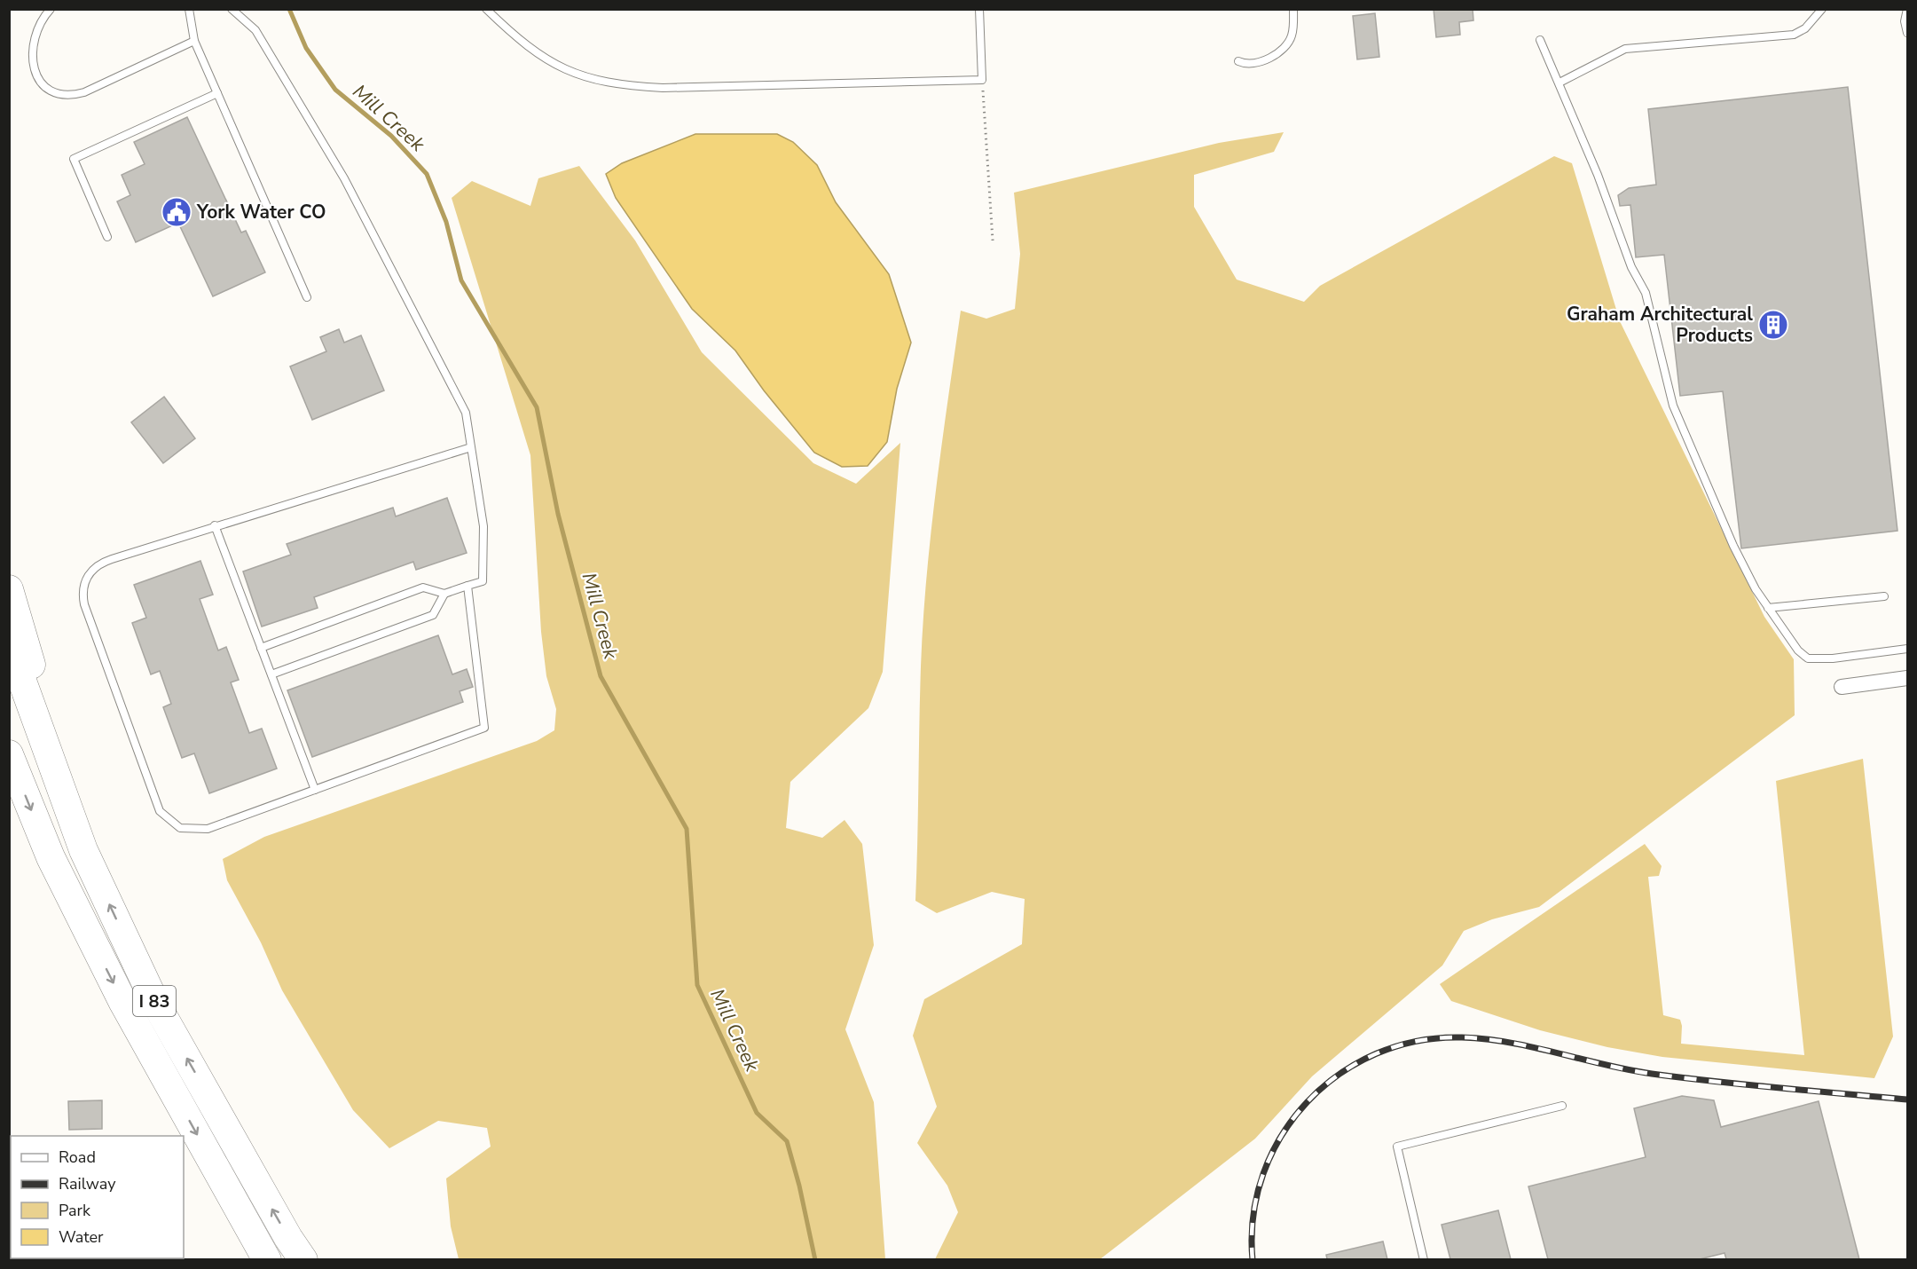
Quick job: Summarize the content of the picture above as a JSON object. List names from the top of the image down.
{
  "streets": {
    "highway": ["I 83"]
  },
  "water": ["Mill Creek"],
  "places": {
    "public building": ["York Water CO"],
    "building": ["Graham Architectural Products"]
  },
  "legend": [
    "Road",
    "Railway",
    "Park",
    "Water"
  ]
}
